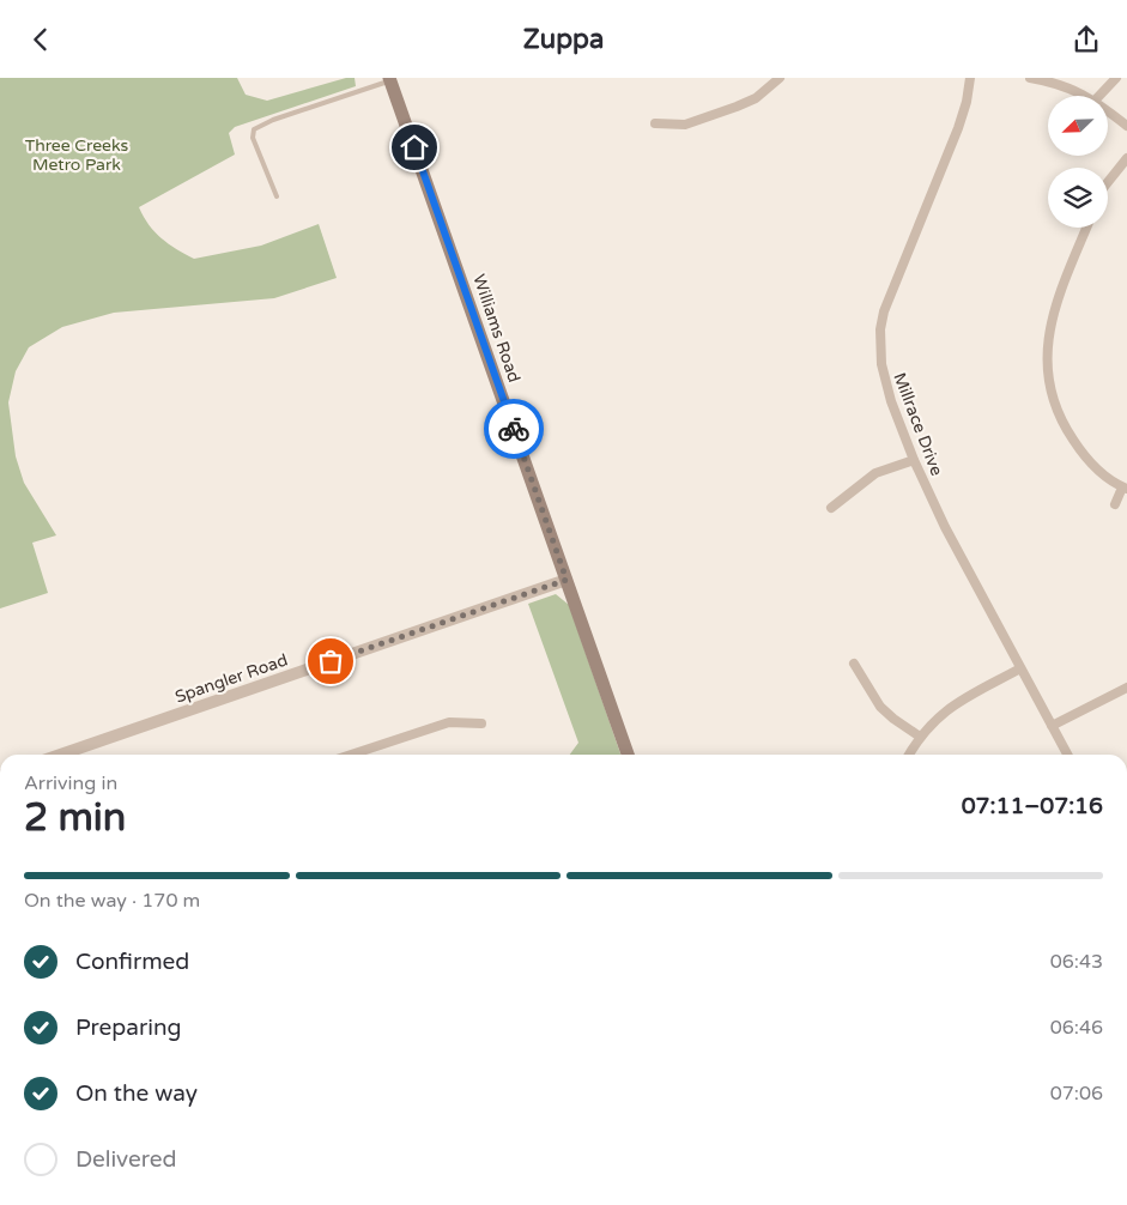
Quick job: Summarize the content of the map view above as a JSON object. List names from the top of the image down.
{
  "streets": {
    "main road": ["Williams Road"],
    "street": ["Millrace Drive", "Spangler Road"]
  },
  "crossings": [
    ["Williams Road", "Spangler Road"]
  ],
  "parks": ["Three Creeks Metro Park"],
  "north": "bottom left",
  "page": {
    "header": "Zuppa",
    "heading": ["2 min", "Arriving in", "07:11–07:16"],
    "bar": "On the way · 170 m",
    "list": [
      ["Confirmed", "06:43"],
      ["Preparing", "06:46"],
      ["On the way", "07:06"],
      "Delivered"
    ]
  }
}
